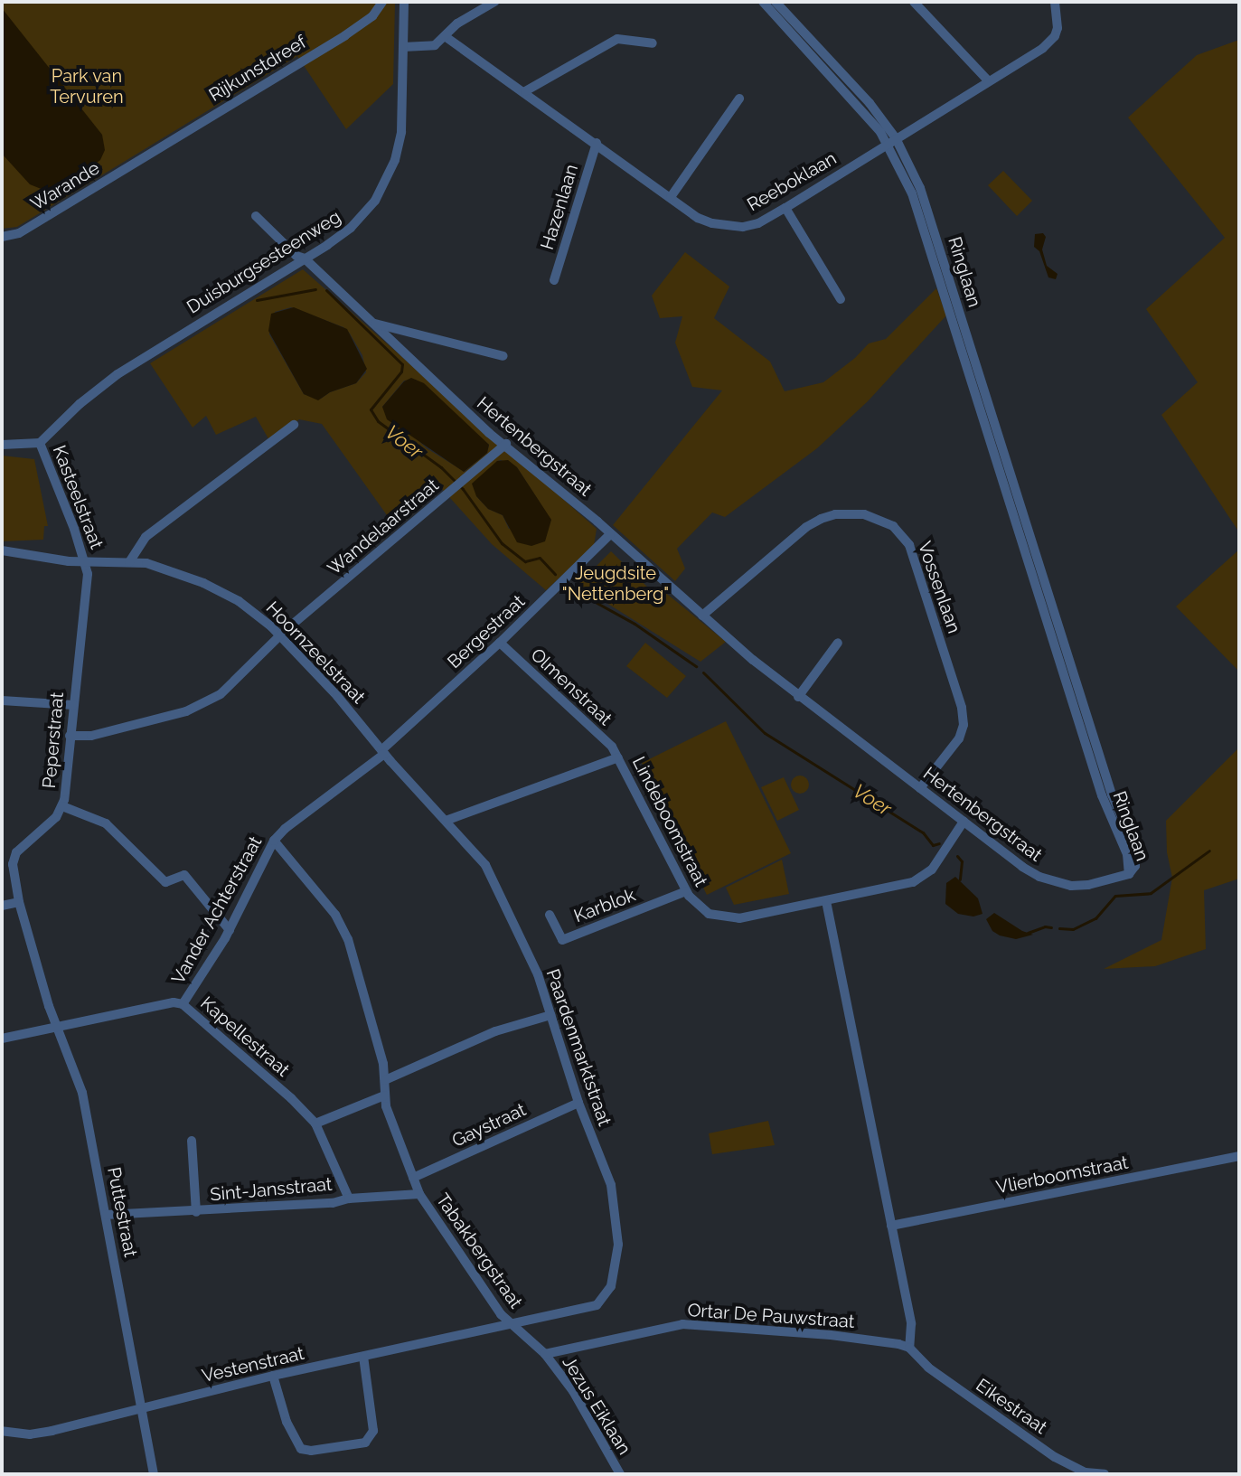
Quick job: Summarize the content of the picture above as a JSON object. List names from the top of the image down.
{
  "streets": {
    "street": [
      "Rijkunstdreef",
      "Reeboklaan",
      "Warande",
      "Hazenlaan",
      "Duisburgsesteenweg",
      "Ringlaan",
      "Hertenbergstraat",
      "Kasteelstraat",
      "Wandelaarstraat",
      "Vossenlaan",
      "Bergestraat",
      "Hoornzeelstraat",
      "Olmenstraat",
      "Peperstraat",
      "Lindeboomstraat",
      "Karblok",
      "Vander Achterstraat",
      "Kapellestraat",
      "Paardenmarktstraat",
      "Gaystraat",
      "Vlierboomstraat",
      "Sint-Jansstraat",
      "Puttestraat",
      "Tabakbergstraat",
      "Ortar De Pauwstraat",
      "Vestenstraat",
      "Jezus Eiklaan",
      "Eikestraat"
    ]
  },
  "crossings": [
    ["Rijkunstdreef", "Warande"],
    ["Reeboklaan", "Hazenlaan"],
    ["Reeboklaan", "Ringlaan"],
    ["Duisburgsesteenweg", "Hertenbergstraat"],
    ["Duisburgsesteenweg", "Kasteelstraat"],
    ["Ringlaan", "Hertenbergstraat"],
    ["Hertenbergstraat", "Wandelaarstraat"],
    ["Hertenbergstraat", "Vossenlaan"],
    ["Hertenbergstraat", "Bergestraat"],
    ["Hertenbergstraat", "Lindeboomstraat"],
    ["Kasteelstraat", "Hoornzeelstraat"],
    ["Kasteelstraat", "Peperstraat"],
    ["Wandelaarstraat", "Hoornzeelstraat"],
    ["Wandelaarstraat", "Peperstraat"],
    ["Bergestraat", "Hoornzeelstraat"],
    ["Bergestraat", "Olmenstraat"],
    ["Bergestraat", "Vander Achterstraat"],
    ["Bergestraat", "Paardenmarktstraat"],
    ["Hoornzeelstraat", "Peperstraat"],
    ["Hoornzeelstraat", "Vander Achterstraat"],
    ["Hoornzeelstraat", "Paardenmarktstraat"],
    ["Olmenstraat", "Lindeboomstraat"],
    ["Peperstraat", "Kapellestraat"],
    ["Peperstraat", "Puttestraat"],
    ["Lindeboomstraat", "Karblok"],
    ["Lindeboomstraat", "Paardenmarktstraat"],
    ["Vander Achterstraat", "Kapellestraat"],
    ["Vander Achterstraat", "Paardenmarktstraat"],
    ["Kapellestraat", "Sint-Jansstraat"],
    ["Kapellestraat", "Puttestraat"],
    ["Paardenmarktstraat", "Gaystraat"],
    ["Paardenmarktstraat", "Tabakbergstraat"],
    ["Paardenmarktstraat", "Vestenstraat"],
    ["Paardenmarktstraat", "Jezus Eiklaan"],
    ["Sint-Jansstraat", "Puttestraat"],
    ["Puttestraat", "Vestenstraat"],
    ["Tabakbergstraat", "Vestenstraat"],
    ["Tabakbergstraat", "Jezus Eiklaan"],
    ["Ortar De Pauwstraat", "Jezus Eiklaan"],
    ["Ortar De Pauwstraat", "Eikestraat"],
    ["Vestenstraat", "Jezus Eiklaan"]
  ],
  "water": ["Voer"],
  "parks": ["Park van Tervuren", "Jeugdsite \"Nettenberg\""]
}
